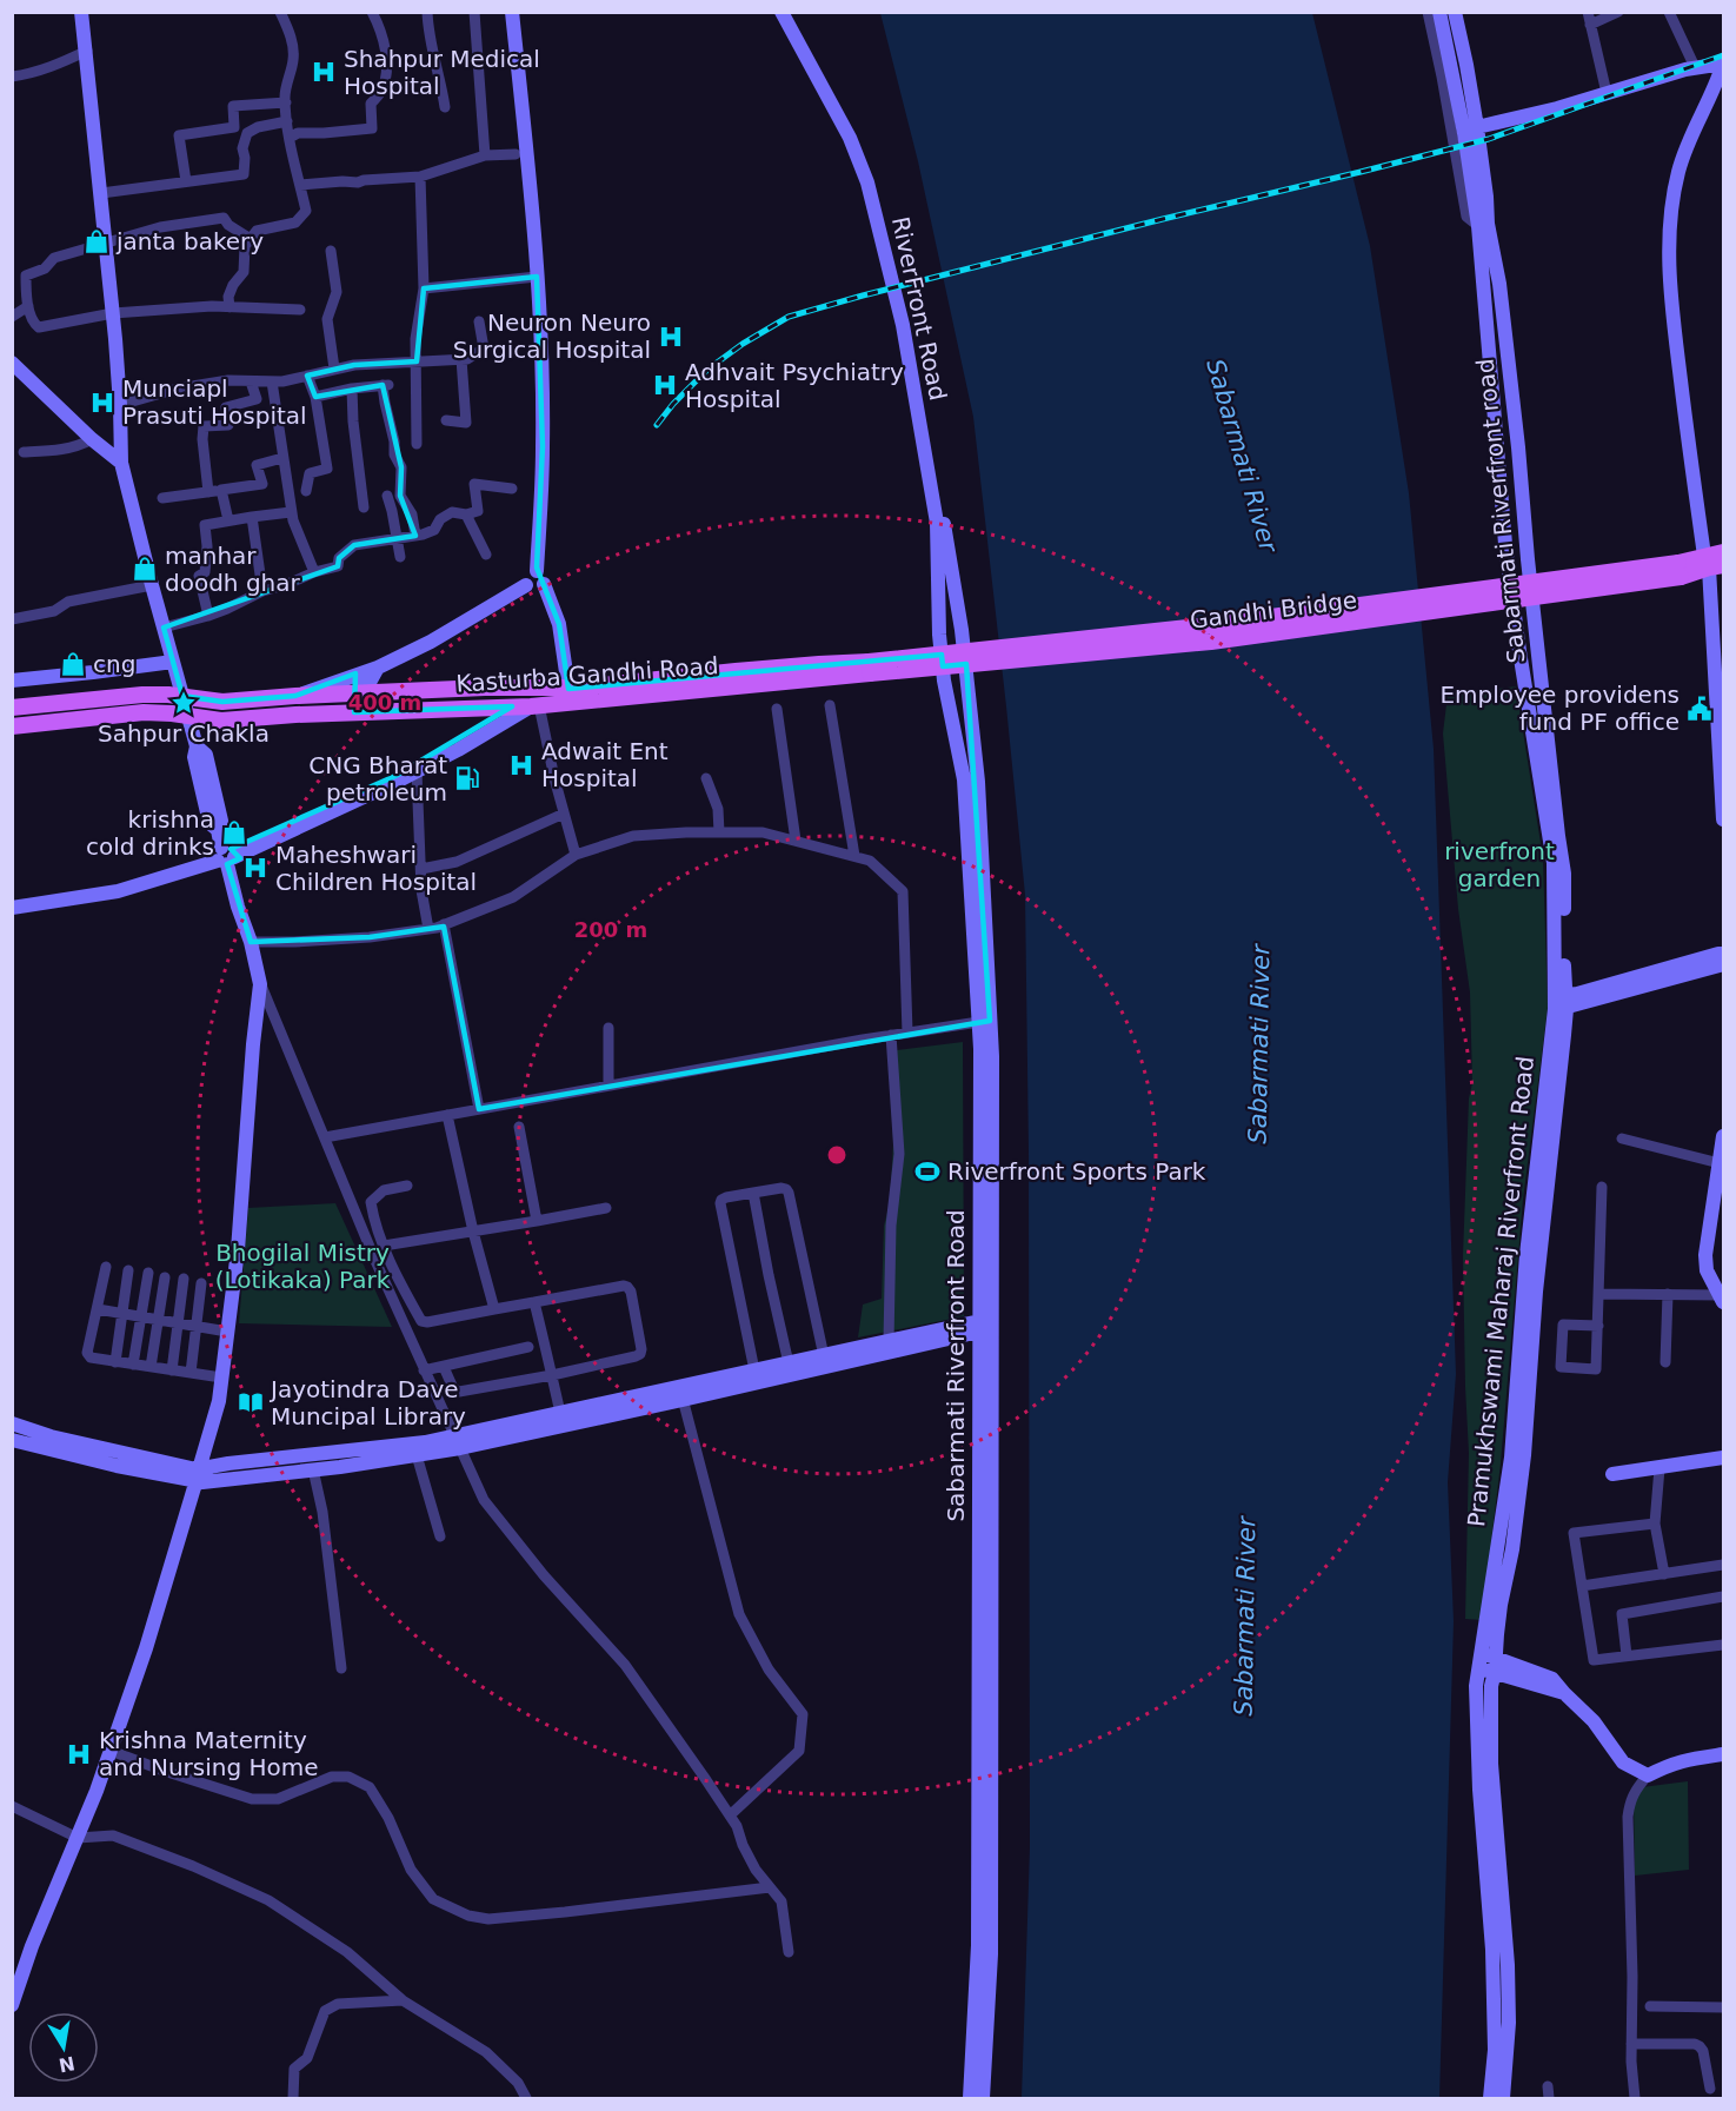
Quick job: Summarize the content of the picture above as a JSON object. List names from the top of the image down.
{
  "streets": {
    "main road": ["Gandhi Bridge", "Kasturba Gandhi Road"],
    "street": ["RiverFront Road", "Sabarmati Riverfront road", "Sabarmati Riverfront Road"]
  },
  "crossings": [
    ["RiverFront Road", "Sabarmati Riverfront Road"],
    ["Gandhi Bridge", "Kasturba Gandhi Road"]
  ],
  "water": ["Sabarmati River"],
  "parks": ["riverfront garden", "Bhogilal Mistry (Lotikaka) Park"],
  "places": {
    "hospital": [
      "Shahpur Medical Hospital",
      "Neuron Neuro Surgical Hospital",
      "Adhvait Psychiatry Hospital",
      "Munciapl Prasuti Hospital",
      "Adwait Ent Hospital",
      "Maheshwari Children Hospital",
      "Krishna Maternity and Nursing Home"
    ],
    "shop": [
      "janta bakery",
      "manhar doodh ghar",
      "cng",
      "krishna cold drinks"
    ],
    "place": ["Sahpur Chakla"],
    "public building": ["Employee providens fund PF office"],
    "fuel station": ["CNG Bharat petroleum"],
    "sports": ["Riverfront Sports Park"],
    "library": ["Jayotindra Dave Muncipal Library"]
  },
  "north": "bottom",
  "rings": ["400 m", "200 m"]
}
